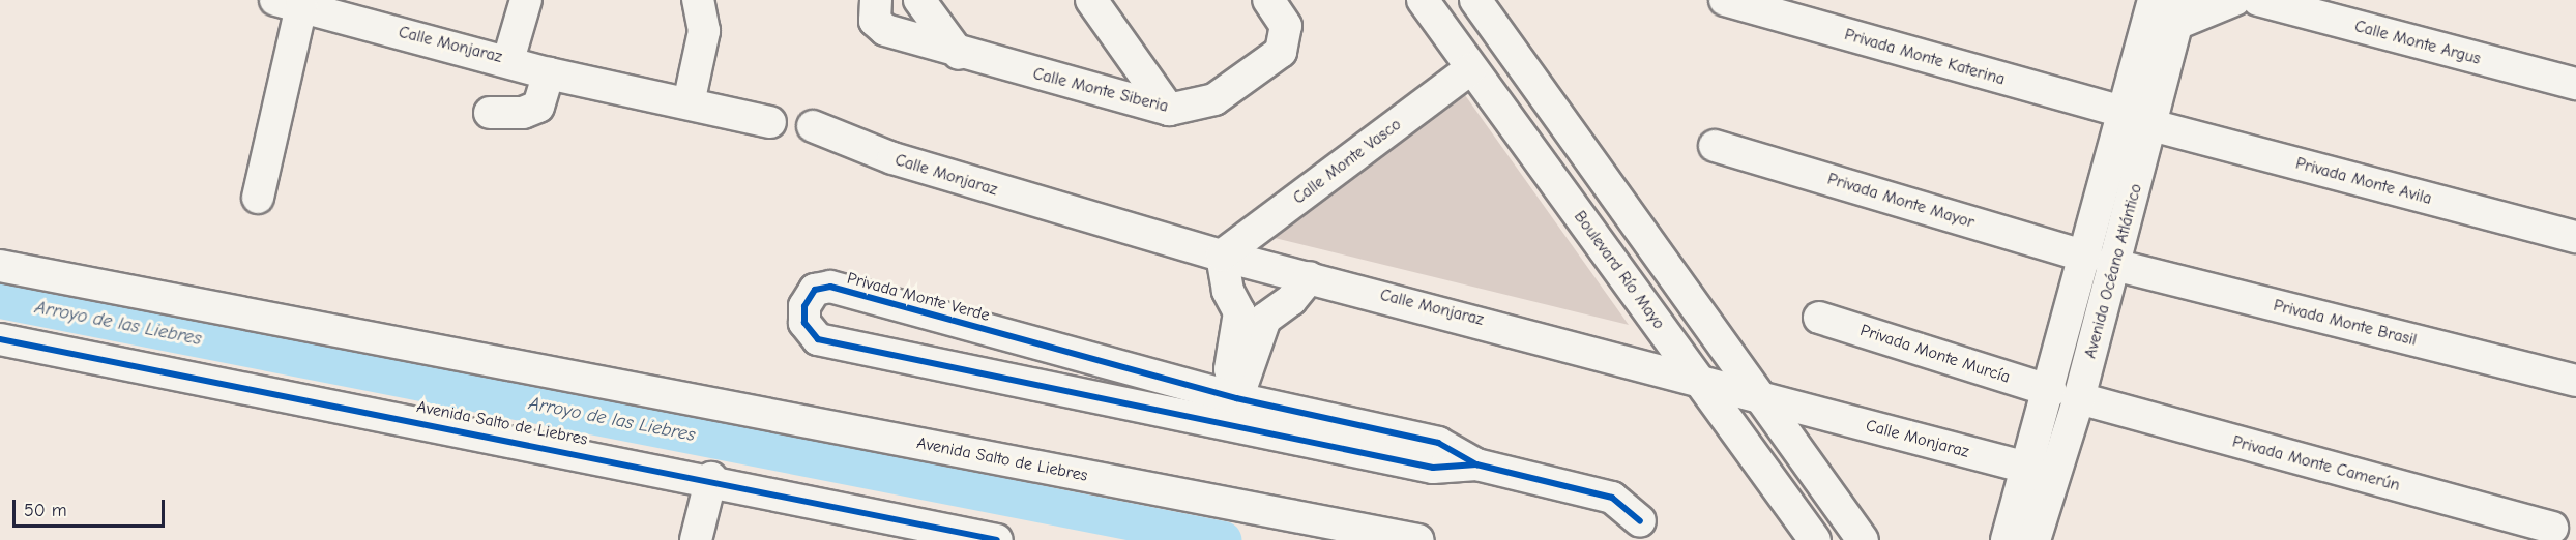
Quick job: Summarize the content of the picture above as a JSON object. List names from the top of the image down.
{
  "streets": {
    "street": [
      "Calle Monte Argus",
      "Calle Monjaraz",
      "Privada Monte Katerina",
      "Calle Monte Siberia",
      "Calle Monte Vasco",
      "Privada Monte Avila",
      "Privada Monte Mayor",
      "Boulevard Río Mayo",
      "Avenida Océano Atlántico",
      "Privada Monte Verde",
      "Privada Monte Brasil",
      "Privada Monte Murcía",
      "Avenida Salto de Liebres",
      "Privada Monte Camerún"
    ]
  },
  "crossings": [
    ["Calle Monjaraz", "Calle Monte Vasco"],
    ["Calle Monjaraz", "Boulevard Río Mayo"],
    ["Calle Monjaraz", "Avenida Océano Atlántico"],
    ["Privada Monte Katerina", "Privada Monte Avila"],
    ["Privada Monte Katerina", "Avenida Océano Atlántico"],
    ["Calle Monte Vasco", "Boulevard Río Mayo"],
    ["Privada Monte Avila", "Avenida Océano Atlántico"],
    ["Privada Monte Mayor", "Avenida Océano Atlántico"],
    ["Privada Monte Mayor", "Privada Monte Brasil"],
    ["Avenida Océano Atlántico", "Privada Monte Brasil"],
    ["Avenida Océano Atlántico", "Privada Monte Murcía"],
    ["Avenida Océano Atlántico", "Privada Monte Camerún"],
    ["Privada Monte Murcía", "Privada Monte Camerún"]
  ],
  "water": ["Arroyo de las Liebres"],
  "scale_bar": "50 m"
}
